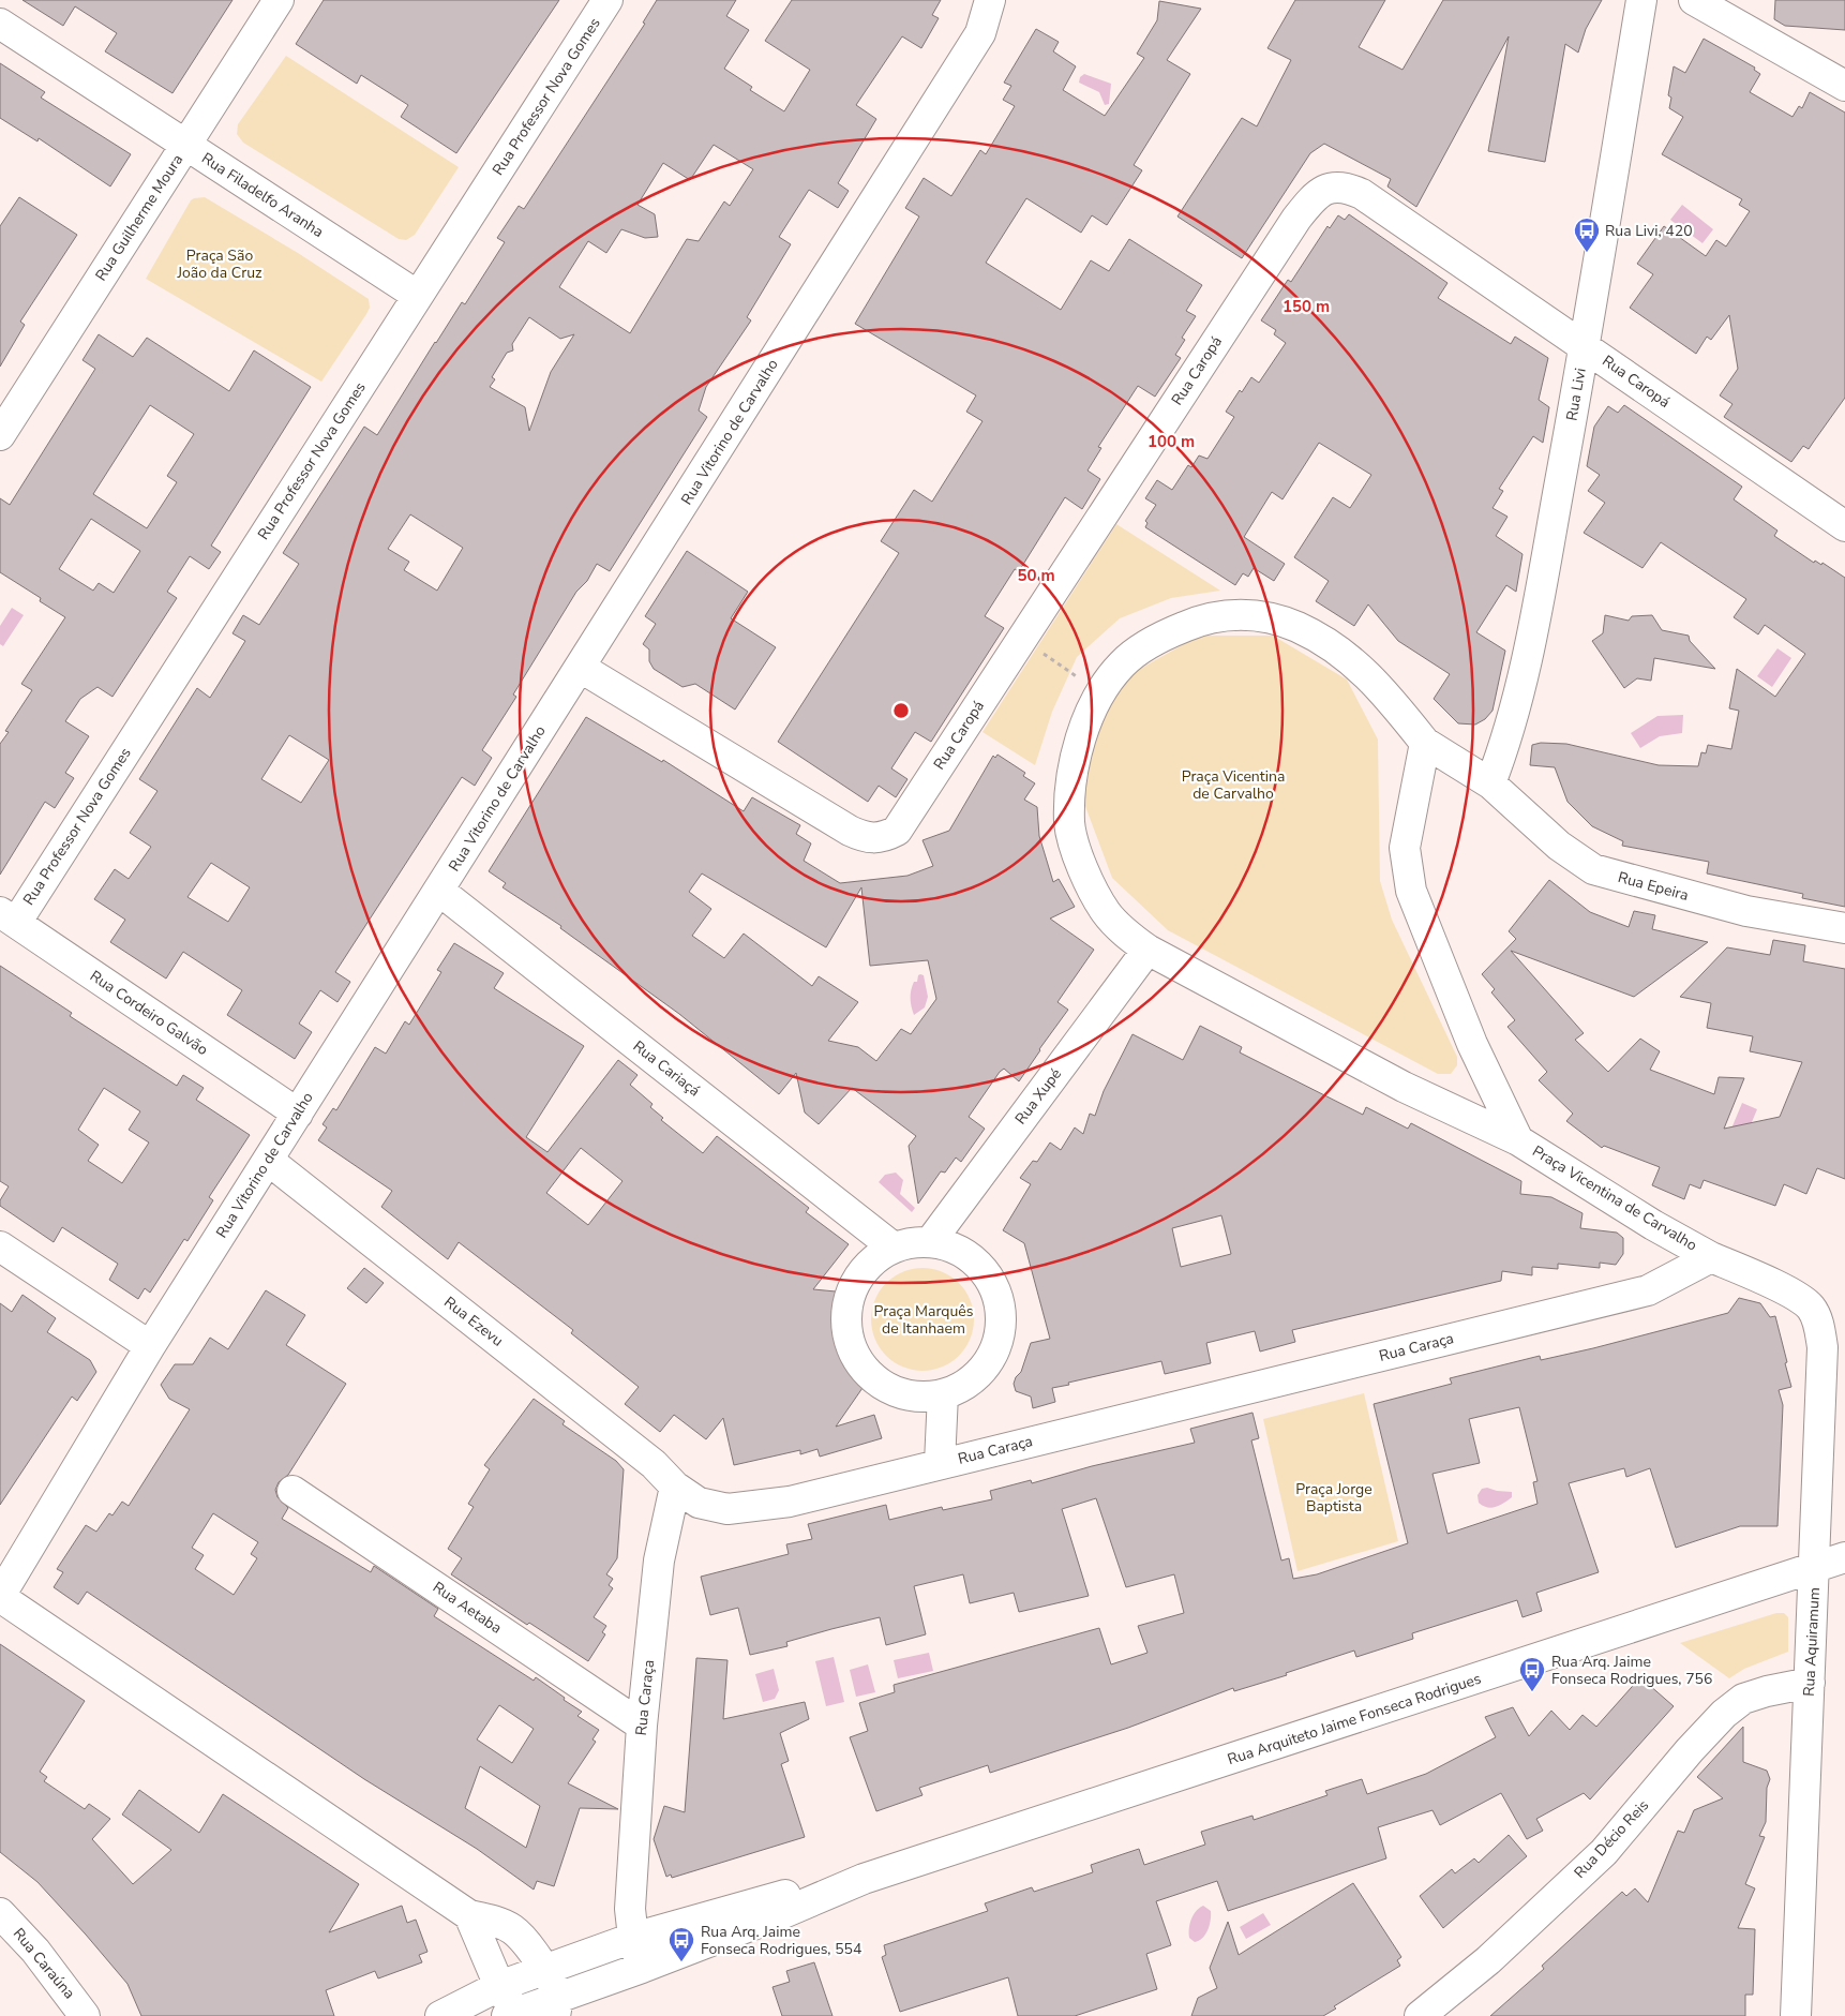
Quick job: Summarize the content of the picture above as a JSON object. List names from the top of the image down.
{
  "streets": {
    "street": [
      "Rua Professor Nova Gomes",
      "Rua Filadelfo Aranha",
      "Rua Guilherme Moura",
      "Rua Caropá",
      "Rua Livi",
      "Rua Vitorino de Carvalho",
      "Rua Epeira",
      "Rua Cordeiro Galvão",
      "Rua Cariaçá",
      "Rua Xupé",
      "Praça Vicentina de Carvalho",
      "Rua Ezevu",
      "Rua Caraça",
      "Rua Aetaba",
      "Rua Aquiramum",
      "Rua Arquiteto Jaime Fonseca Rodrigues",
      "Rua Décio Reis",
      "Rua Caraúna"
    ]
  },
  "crossings": [
    ["Rua Professor Nova Gomes", "Rua Filadelfo Aranha"],
    ["Rua Professor Nova Gomes", "Rua Cordeiro Galvão"],
    ["Rua Filadelfo Aranha", "Rua Guilherme Moura"],
    ["Rua Caropá", "Rua Livi"],
    ["Rua Caropá", "Rua Vitorino de Carvalho"],
    ["Rua Livi", "Rua Epeira"],
    ["Rua Vitorino de Carvalho", "Rua Cordeiro Galvão"],
    ["Rua Vitorino de Carvalho", "Rua Cariaçá"],
    ["Rua Vitorino de Carvalho", "Rua Ezevu"],
    ["Rua Epeira", "Praça Vicentina de Carvalho"],
    ["Rua Cariaçá", "Rua Xupé"],
    ["Rua Xupé", "Praça Vicentina de Carvalho"],
    ["Praça Vicentina de Carvalho", "Rua Caraça"],
    ["Praça Vicentina de Carvalho", "Rua Aquiramum"],
    ["Rua Ezevu", "Rua Caraça"],
    ["Rua Caraça", "Rua Aetaba"],
    ["Rua Caraça", "Rua Aquiramum"],
    ["Rua Caraça", "Rua Arquiteto Jaime Fonseca Rodrigues"],
    ["Rua Aquiramum", "Rua Arquiteto Jaime Fonseca Rodrigues"],
    ["Rua Aquiramum", "Rua Décio Reis"]
  ],
  "parks": [
    "Praça São João da Cruz",
    "Praça Vicentina de Carvalho",
    "Praça Marquês de Itanhaem",
    "Praça Jorge Baptista"
  ],
  "places": {
    "bus stop": ["Rua Livi, 420", "Rua Arq. Jaime Fonseca Rodrigues, 756", "Rua Arq. Jaime Fonseca Rodrigues, 554"]
  },
  "rings": ["150 m", "100 m", "50 m"]
}
